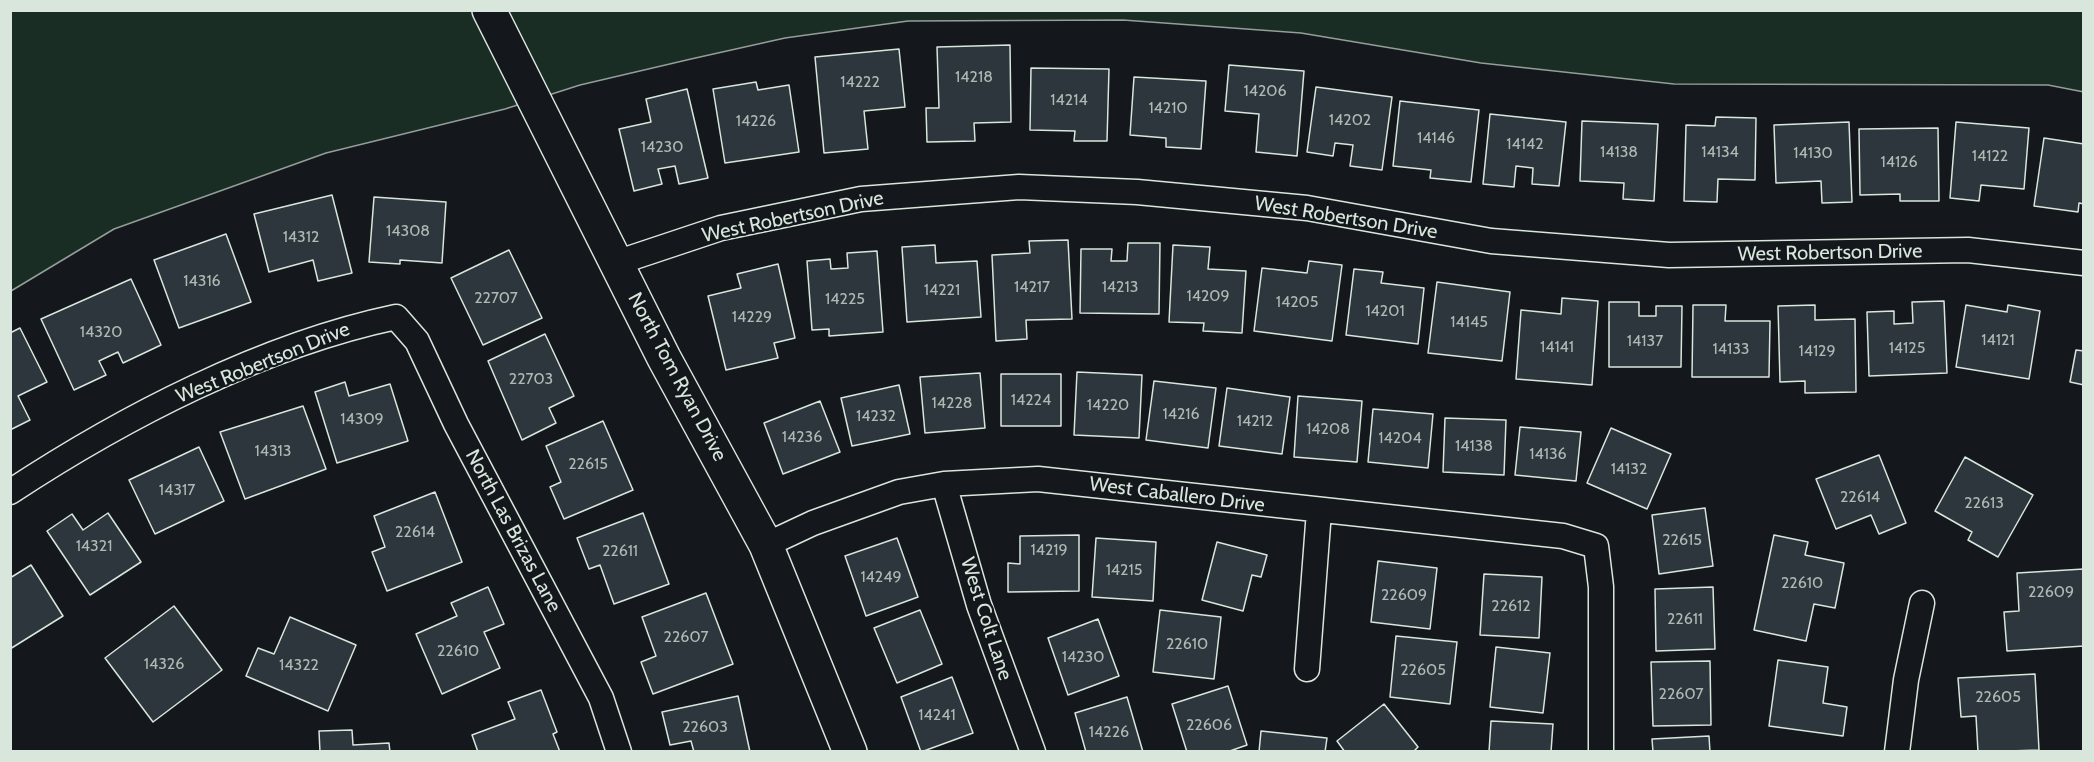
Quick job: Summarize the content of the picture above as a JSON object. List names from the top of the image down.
{
  "streets": {
    "street": [
      "West Robertson Drive",
      "North Tom Ryan Drive",
      "West Caballero Drive",
      "North Las Brizas Lane",
      "West Colt Lane"
    ]
  },
  "crossings": [
    ["West Robertson Drive", "North Tom Ryan Drive"],
    ["West Robertson Drive", "North Las Brizas Lane"],
    ["North Tom Ryan Drive", "West Caballero Drive"],
    ["West Caballero Drive", "West Colt Lane"]
  ],
  "house_numbers": [
    "14218",
    "14222",
    "14206",
    "14214",
    "14210",
    "14202",
    "14226",
    "14146",
    "14142",
    "14230",
    "14138",
    "14134",
    "14130",
    "14122",
    "14126",
    "14308",
    "14312",
    "14316",
    "14217",
    "14213",
    "14221",
    "14209",
    "22707",
    "14225",
    "14205",
    "14201",
    "14229",
    "14145",
    "14320",
    "14121",
    "14137",
    "14141",
    "14125",
    "14133",
    "14129",
    "22703",
    "14224",
    "14228",
    "14220",
    "14216",
    "14232",
    "14309",
    "14212",
    "14208",
    "14236",
    "14204",
    "14138",
    "14313",
    "14136",
    "22615",
    "14132",
    "14317",
    "22614",
    "22613",
    "22614",
    "22615",
    "14321",
    "14219",
    "22611",
    "14215",
    "14249",
    "22610",
    "22609",
    "22609",
    "22612",
    "22611",
    "22607",
    "22610",
    "22610",
    "14230",
    "14326",
    "14322",
    "22605",
    "22607",
    "22605",
    "14241",
    "22606",
    "22603",
    "14226"
  ]
}
